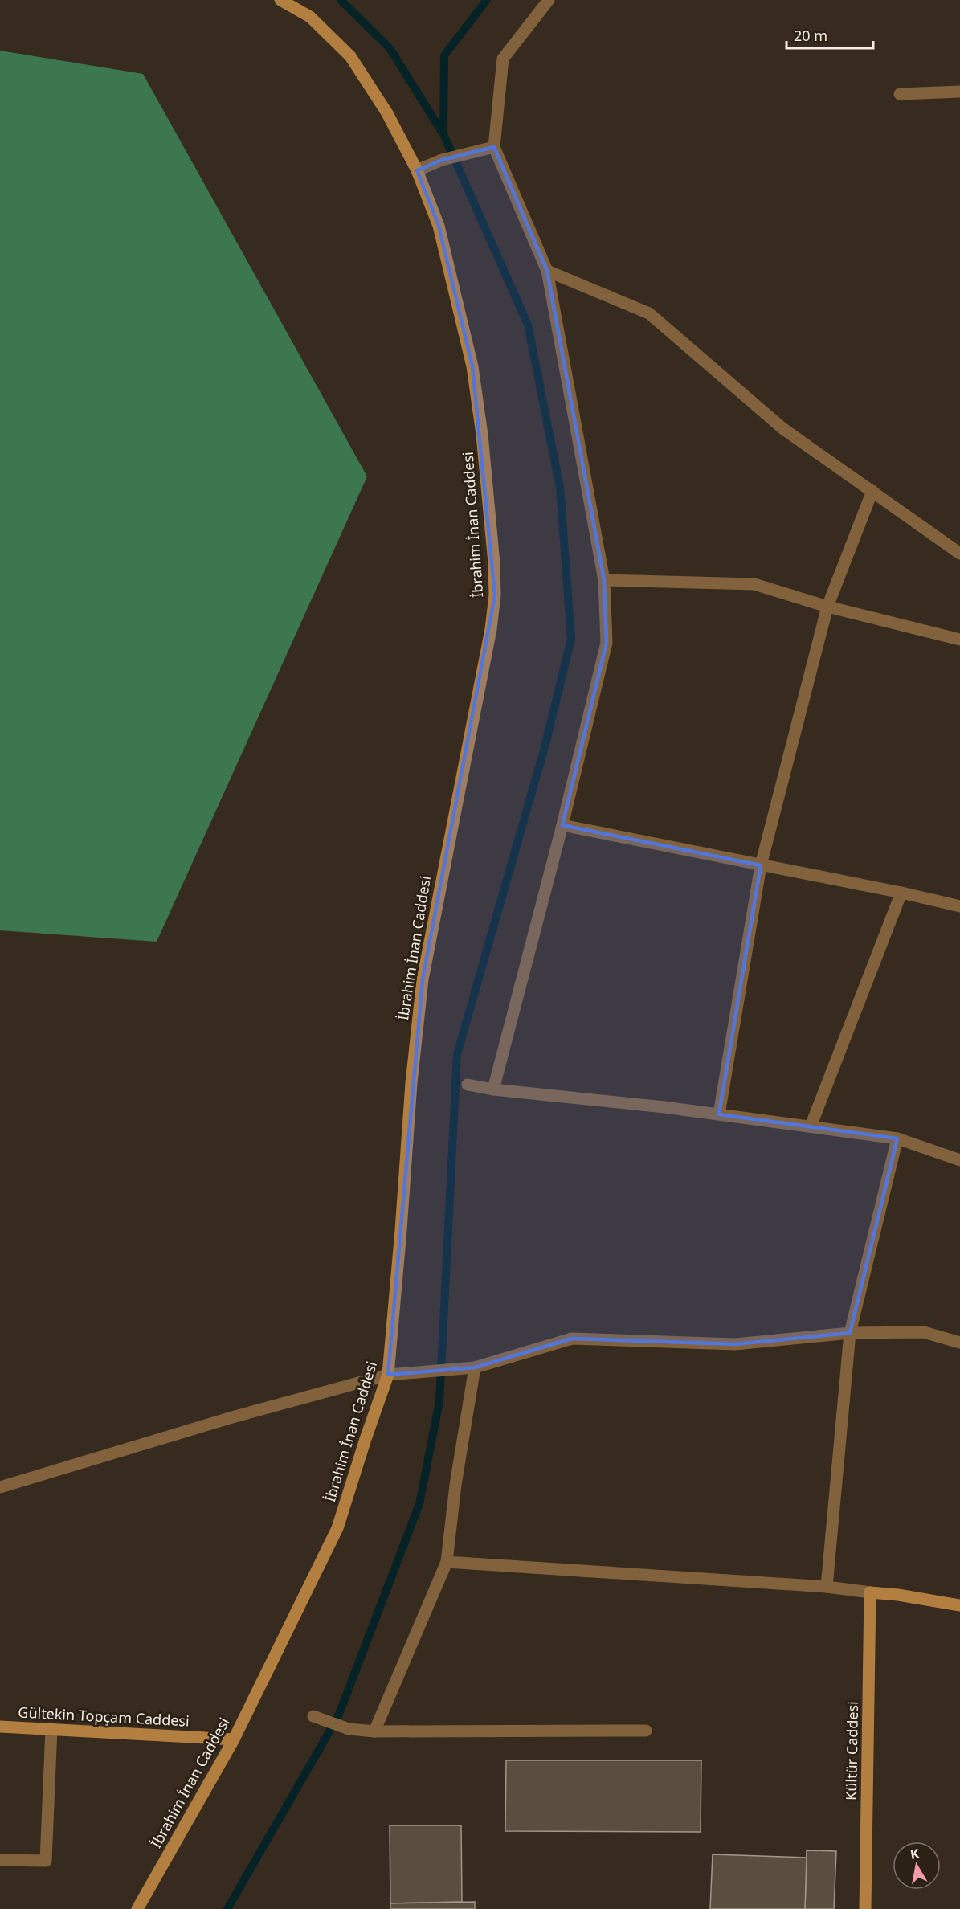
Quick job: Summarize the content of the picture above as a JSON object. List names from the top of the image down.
{
  "streets": {
    "street": ["İbrahim İnan Caddesi", "Gültekin Topçam Caddesi", "Kültür Caddesi"]
  },
  "crossings": [
    ["İbrahim İnan Caddesi", "Gültekin Topçam Caddesi"]
  ],
  "scale_bar": "20 m",
  "north": "top"
}
